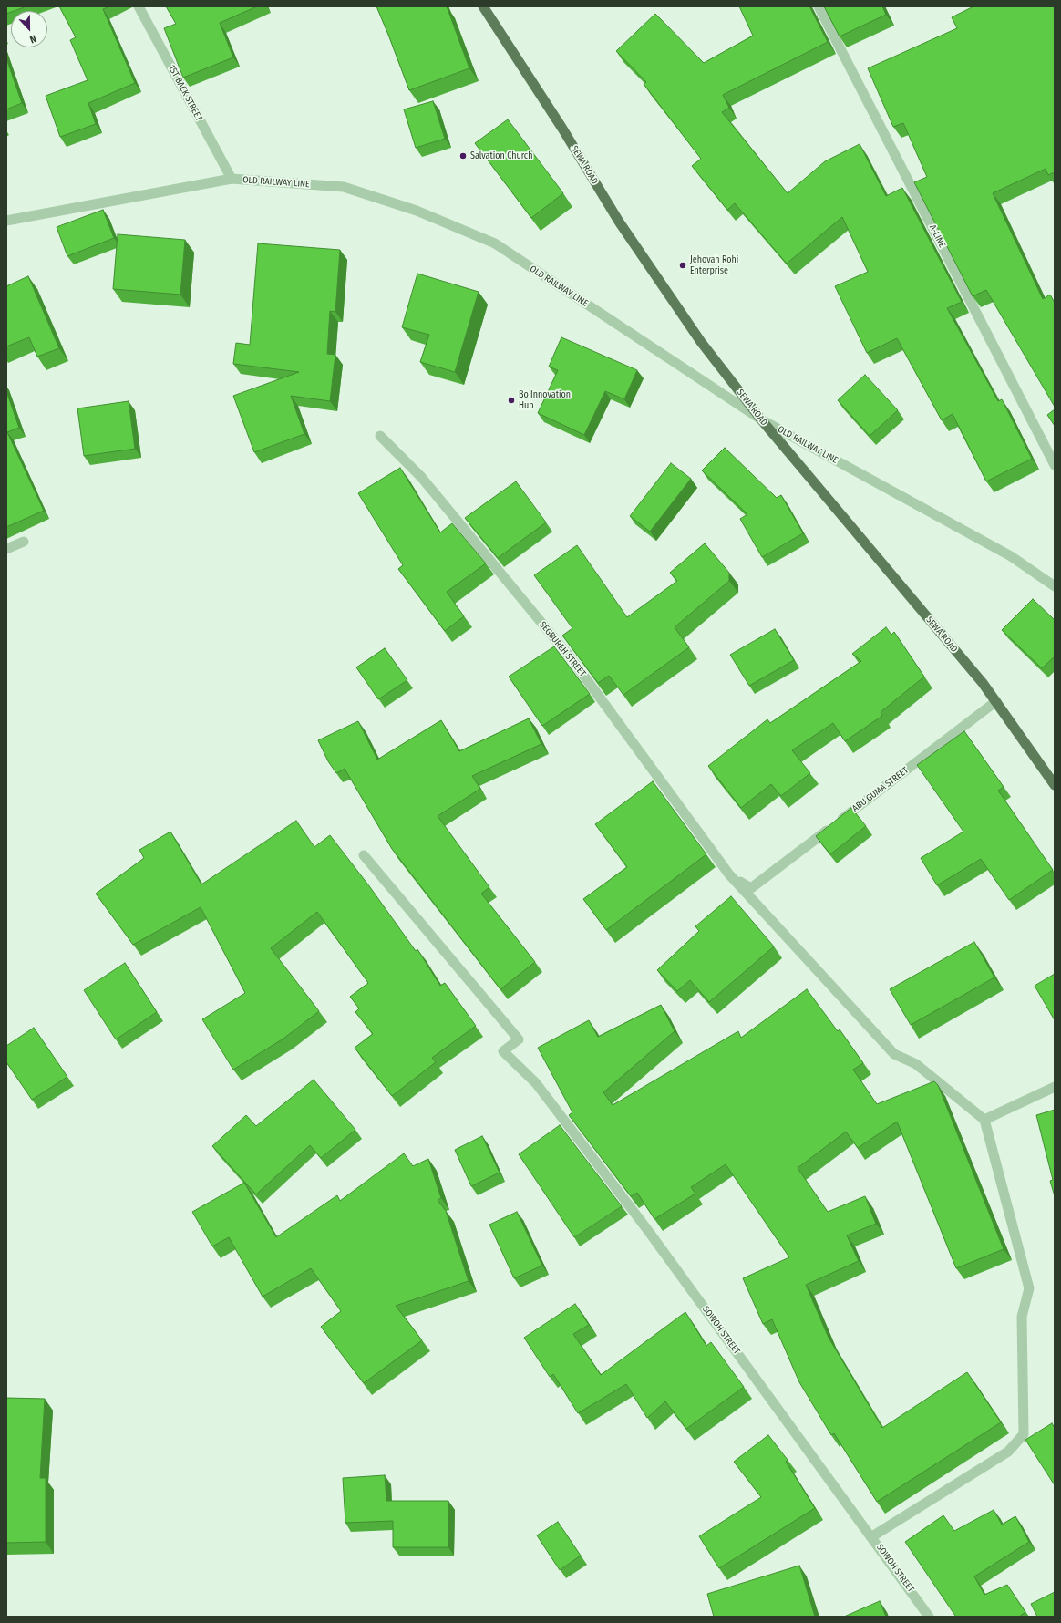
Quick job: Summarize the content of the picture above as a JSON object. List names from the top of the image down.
{
  "streets": {
    "main road": ["SEWA ROAD"],
    "street": [
      "1ST BACK STREET",
      "OLD RAILWAY LINE",
      "A-LINE",
      "SEGBUREH STREET",
      "ABU GUMA STREET",
      "SOWOH STREET"
    ]
  },
  "crossings": [
    ["1ST BACK STREET", "OLD RAILWAY LINE"],
    ["SEWA ROAD", "OLD RAILWAY LINE"],
    ["SEWA ROAD", "ABU GUMA STREET"],
    ["SEGBUREH STREET", "ABU GUMA STREET"]
  ],
  "places": ["Salvation Church", "Jehovah Rohi Enterprise", "Bo Innovation Hub"],
  "north": "bottom"
}
